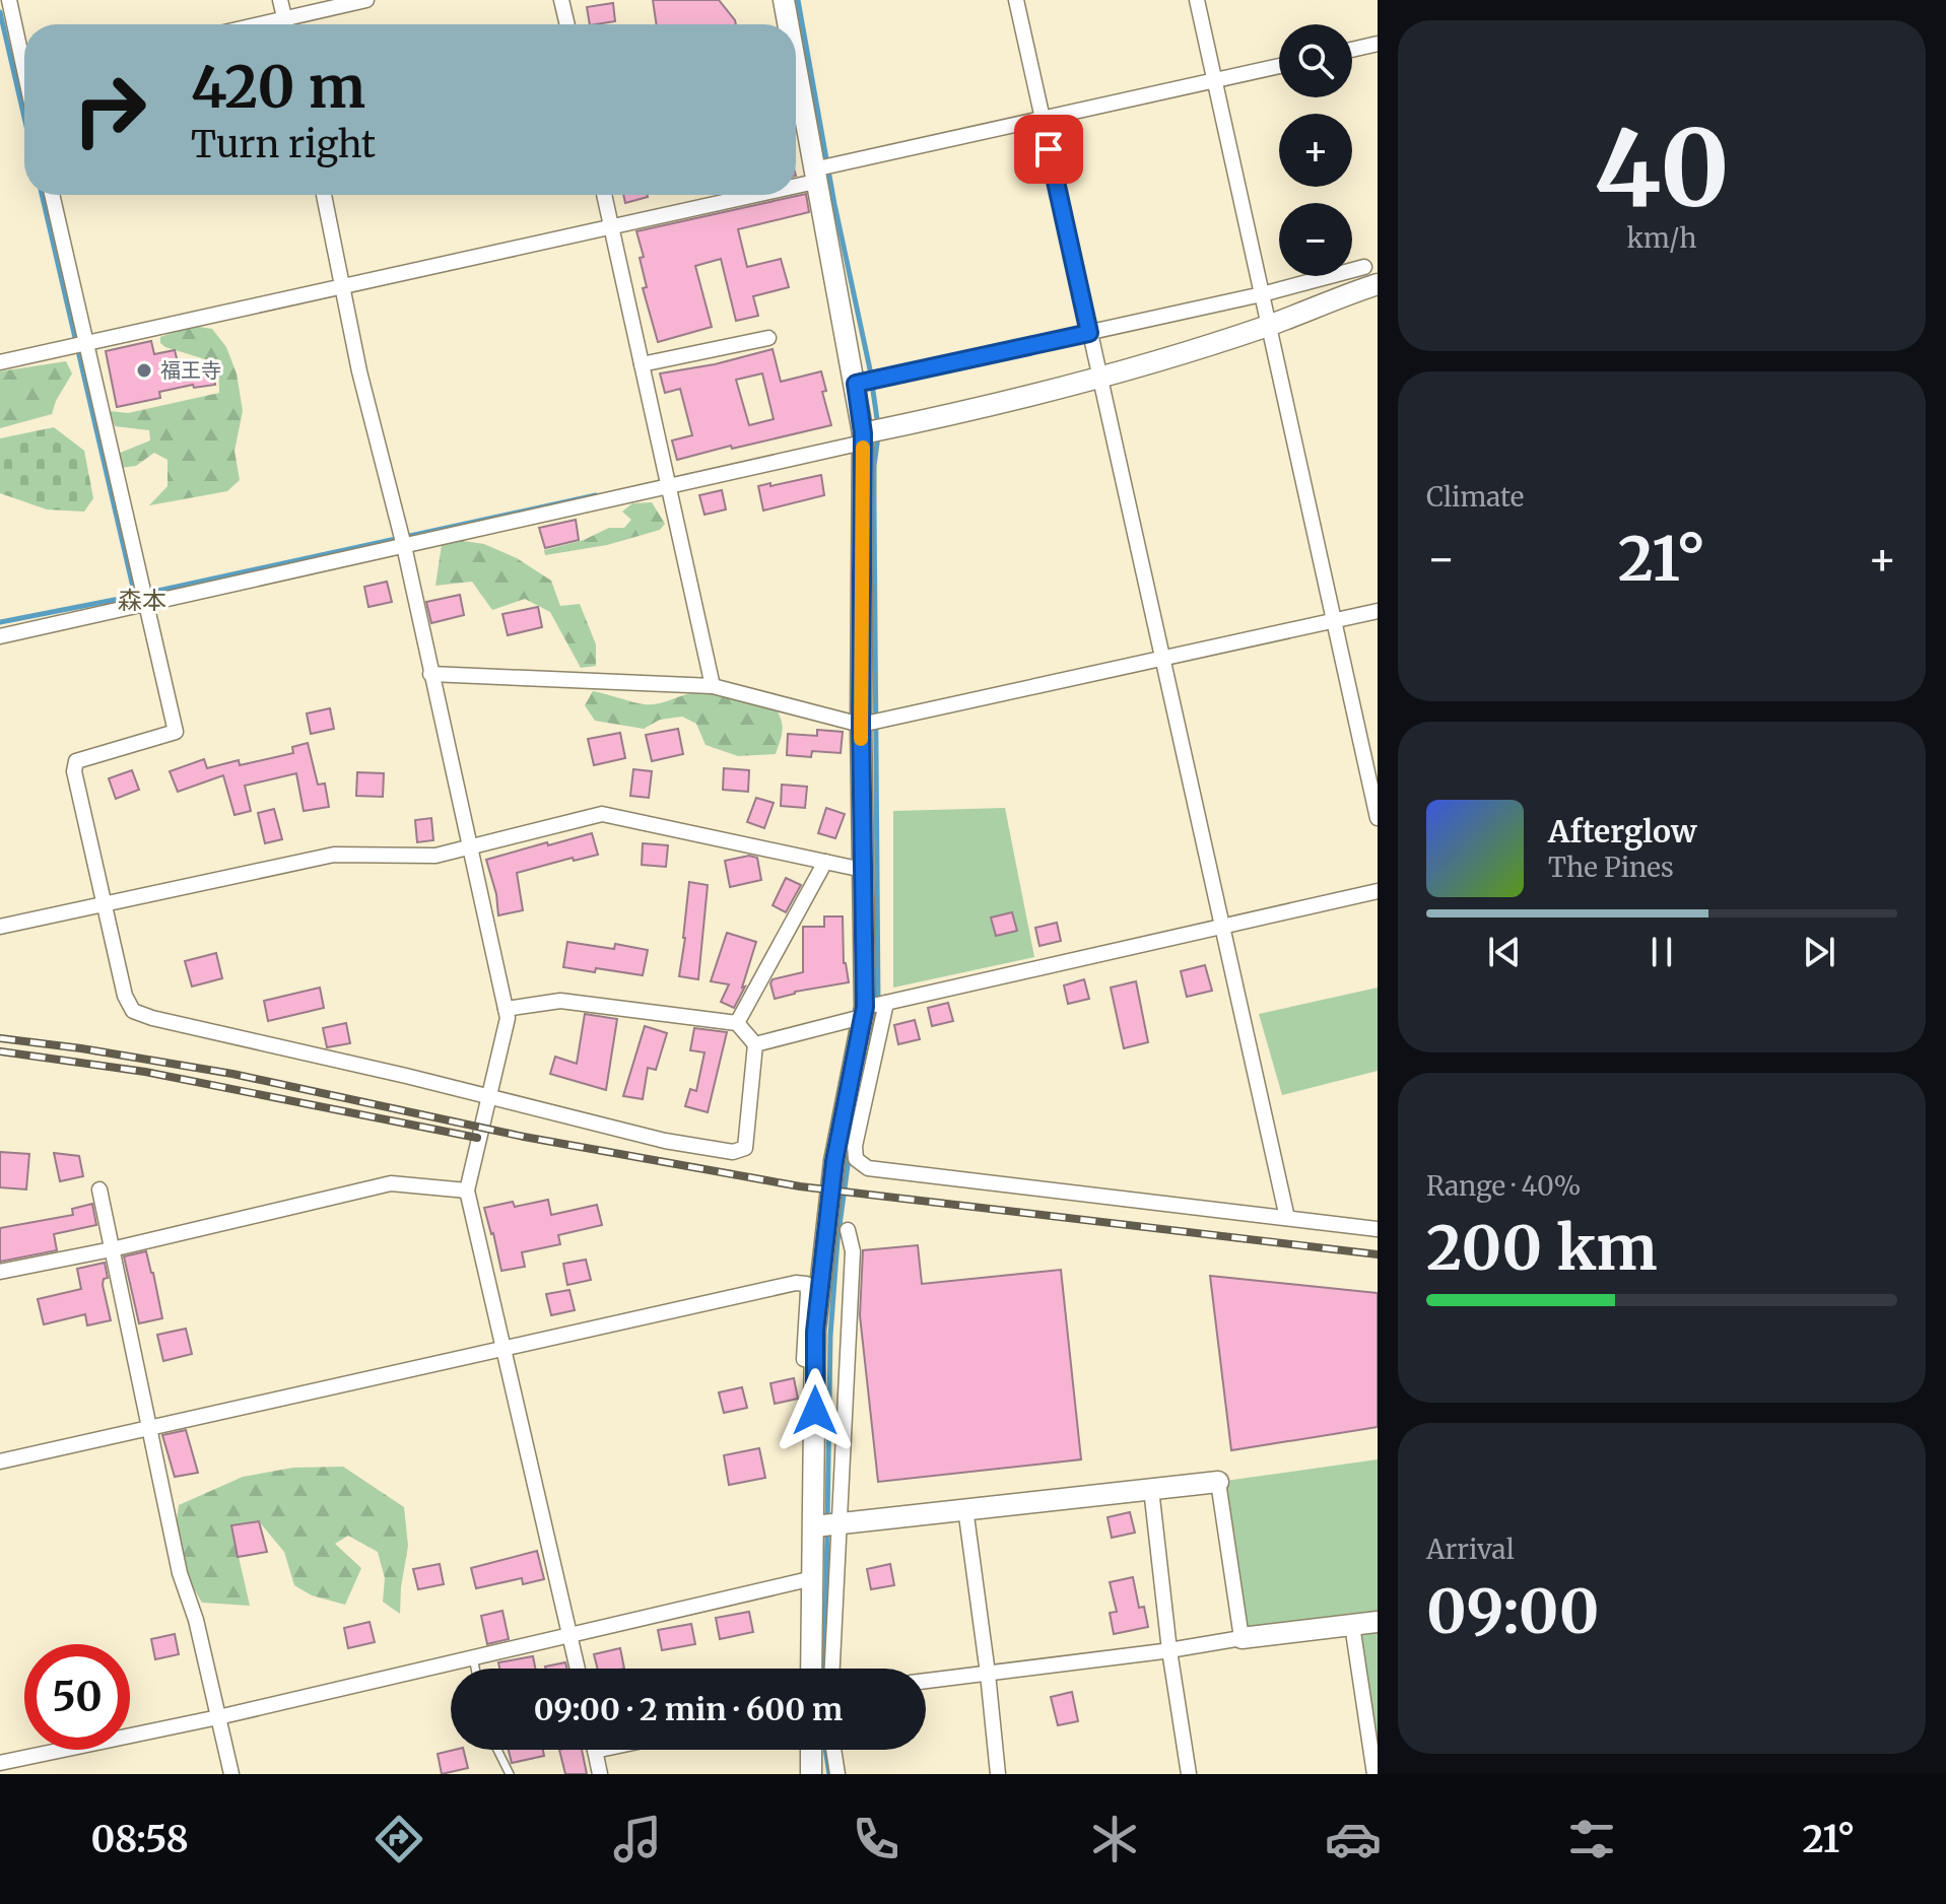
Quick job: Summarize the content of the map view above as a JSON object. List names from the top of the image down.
{
  "districts": ["森本"],
  "places": ["福王寺"],
  "page": {
    "tile": [
      ["40", "km/h"],
      "Climate",
      ["Range · 40%", "200 km"],
      ["Arrival", "09:00"]
    ],
    "map_buttons": ["+", "−"],
    "turn": ["420 m", "Turn right"],
    "heat": ["−", "21°", "+"],
    "song": ["Afterglow", "The Pines"],
    "limit": "50",
    "trip": "09:00 · 2 min · 600 m",
    "tabs": ["08:58", "21°"]
  }
}
